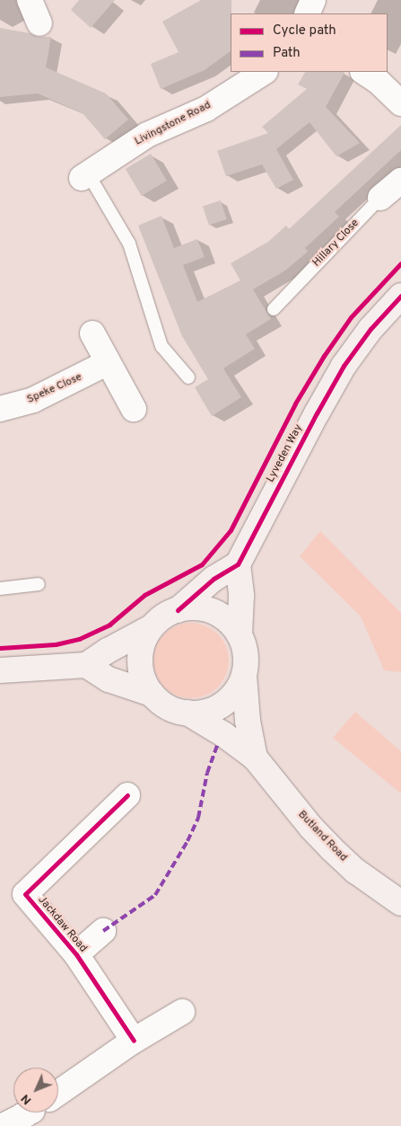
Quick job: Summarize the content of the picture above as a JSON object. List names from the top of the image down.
{
  "streets": {
    "street": [
      "Livingstone Road",
      "Hillary Close",
      "Speke Close",
      "Lyveden Way",
      "Butland Road",
      "Jackdaw Road"
    ]
  },
  "legend": ["Cycle path", "Path"],
  "north": "bottom left"
}
